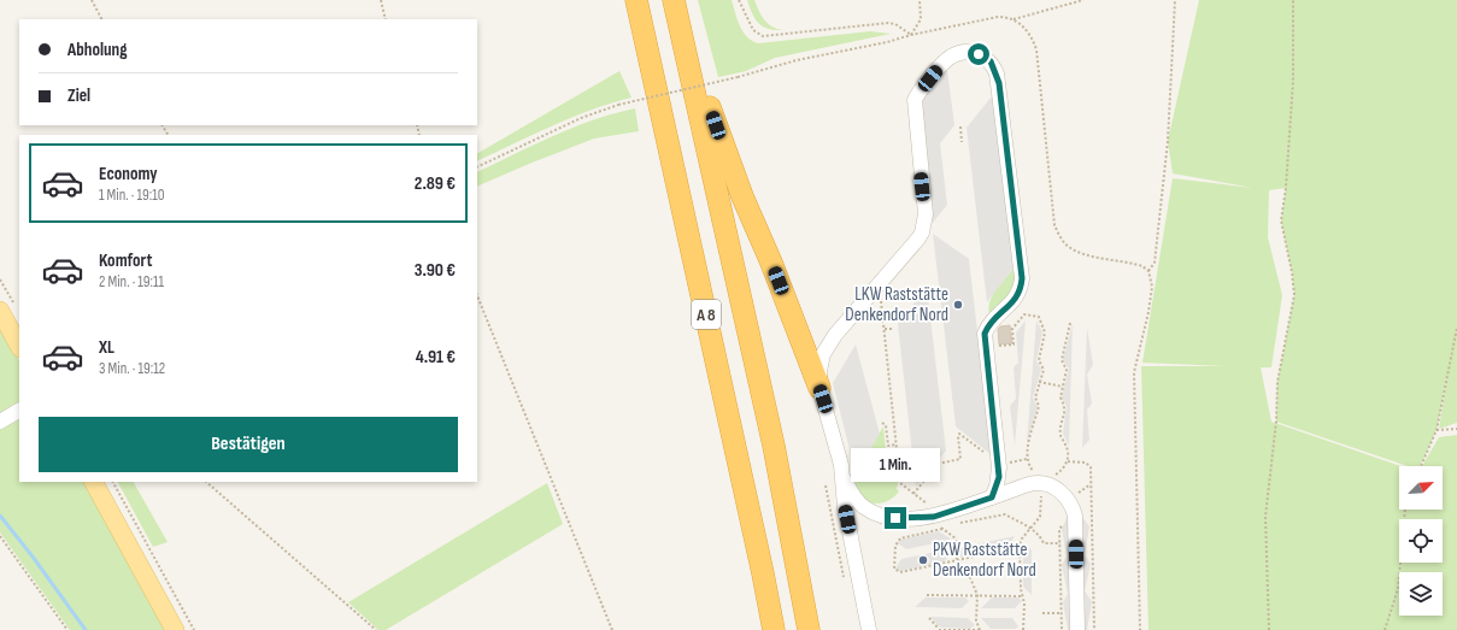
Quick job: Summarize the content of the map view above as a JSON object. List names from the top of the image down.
{
  "streets": {
    "highway": ["A 8"]
  },
  "places": ["LKW Raststätte Denkendorf Nord", "PKW Raststätte Denkendorf Nord"],
  "north": "top right",
  "page": {
    "banner": ["Abholung", "Ziel"],
    "list": [
      {
        "name": "Economy",
        "note": "1 Min. · 19:10",
        "value": "2.89 €"
      },
      {
        "name": "Komfort",
        "note": "2 Min. · 19:11",
        "value": "3.90 €"
      },
      {
        "name": "XL",
        "note": "3 Min. · 19:12",
        "value": "4.91 €"
      }
    ],
    "buttons": "Bestätigen",
    "bubble": "1 Min."
  }
}
